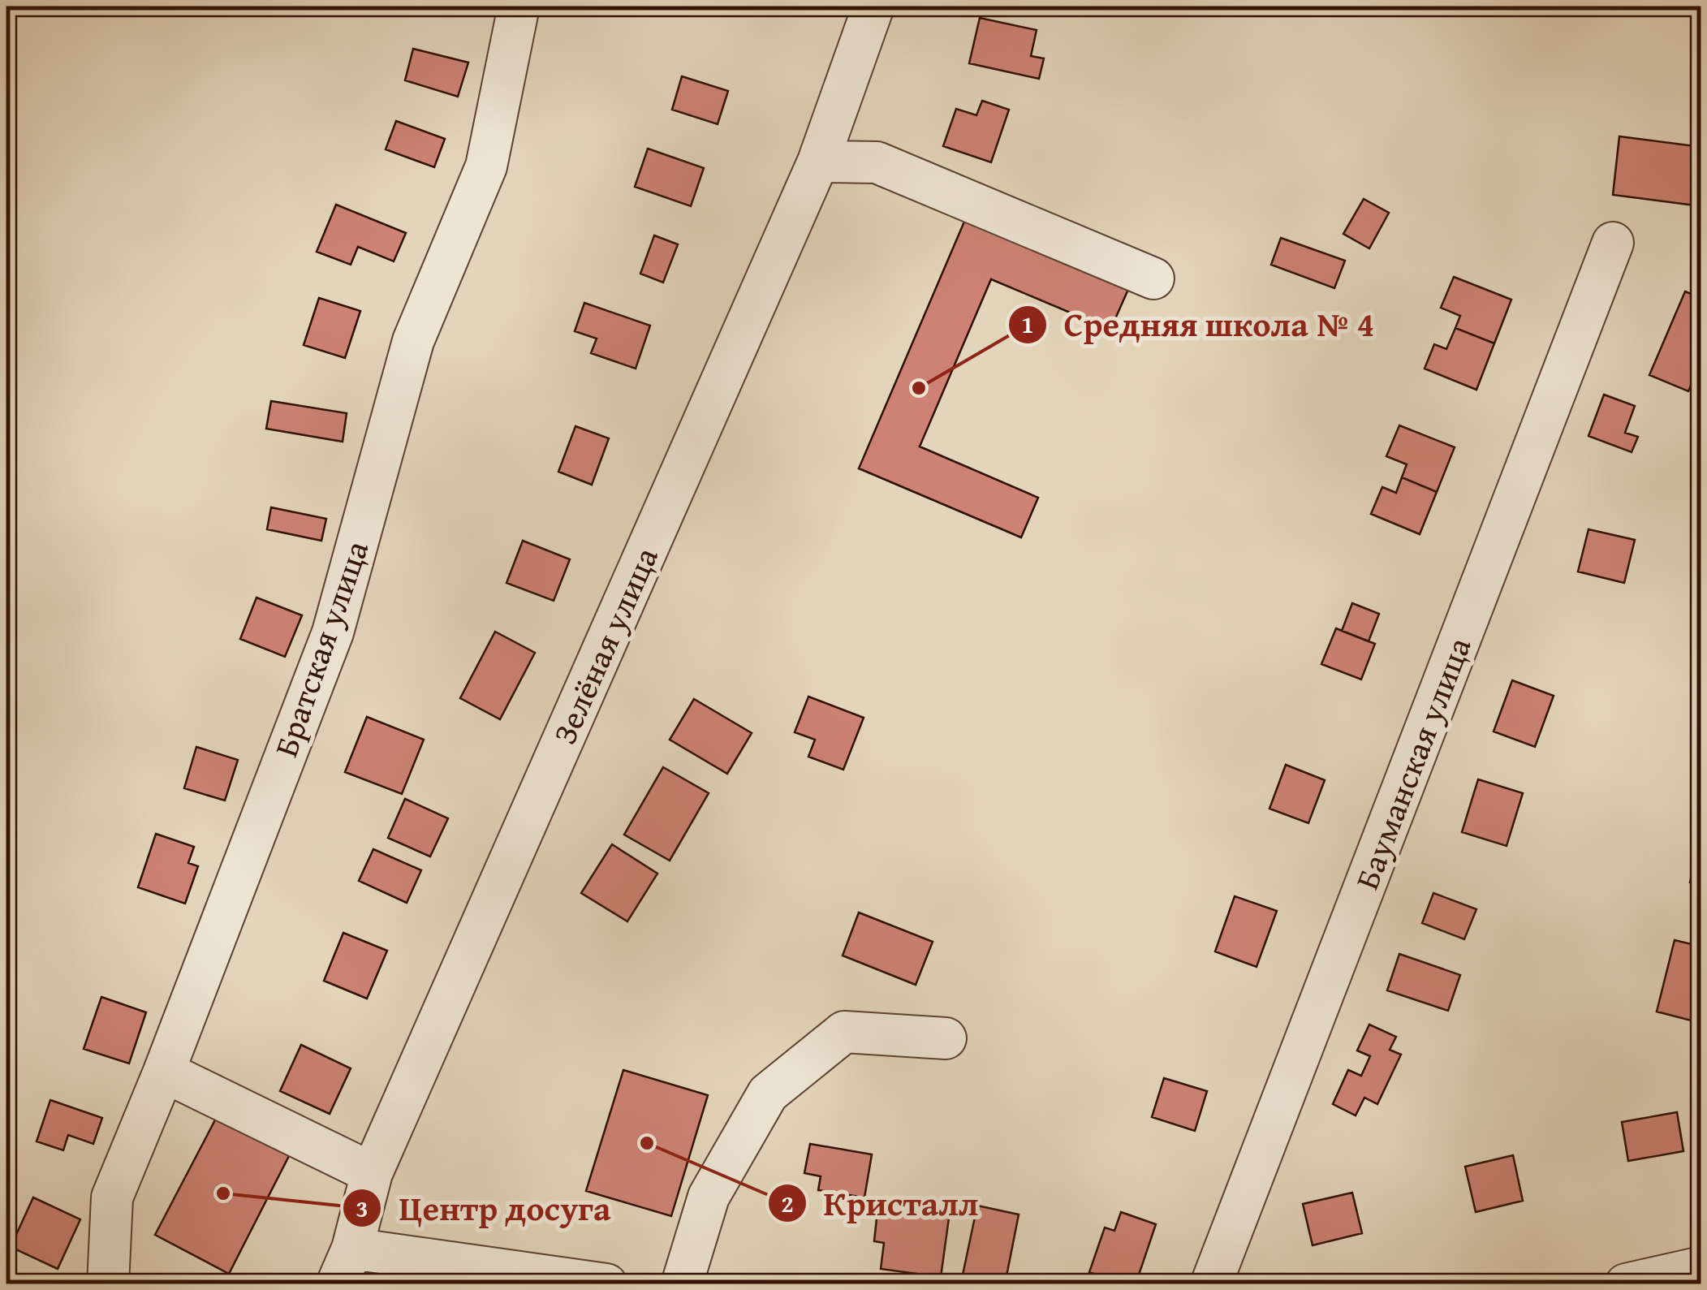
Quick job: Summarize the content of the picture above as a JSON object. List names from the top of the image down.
{
  "streets": {
    "street": ["Зелёная улица", "Братская улица", "Бауманская улица"]
  },
  "places": ["Средняя школа № 4", "Кристалл", "Центр досуга"]
}
